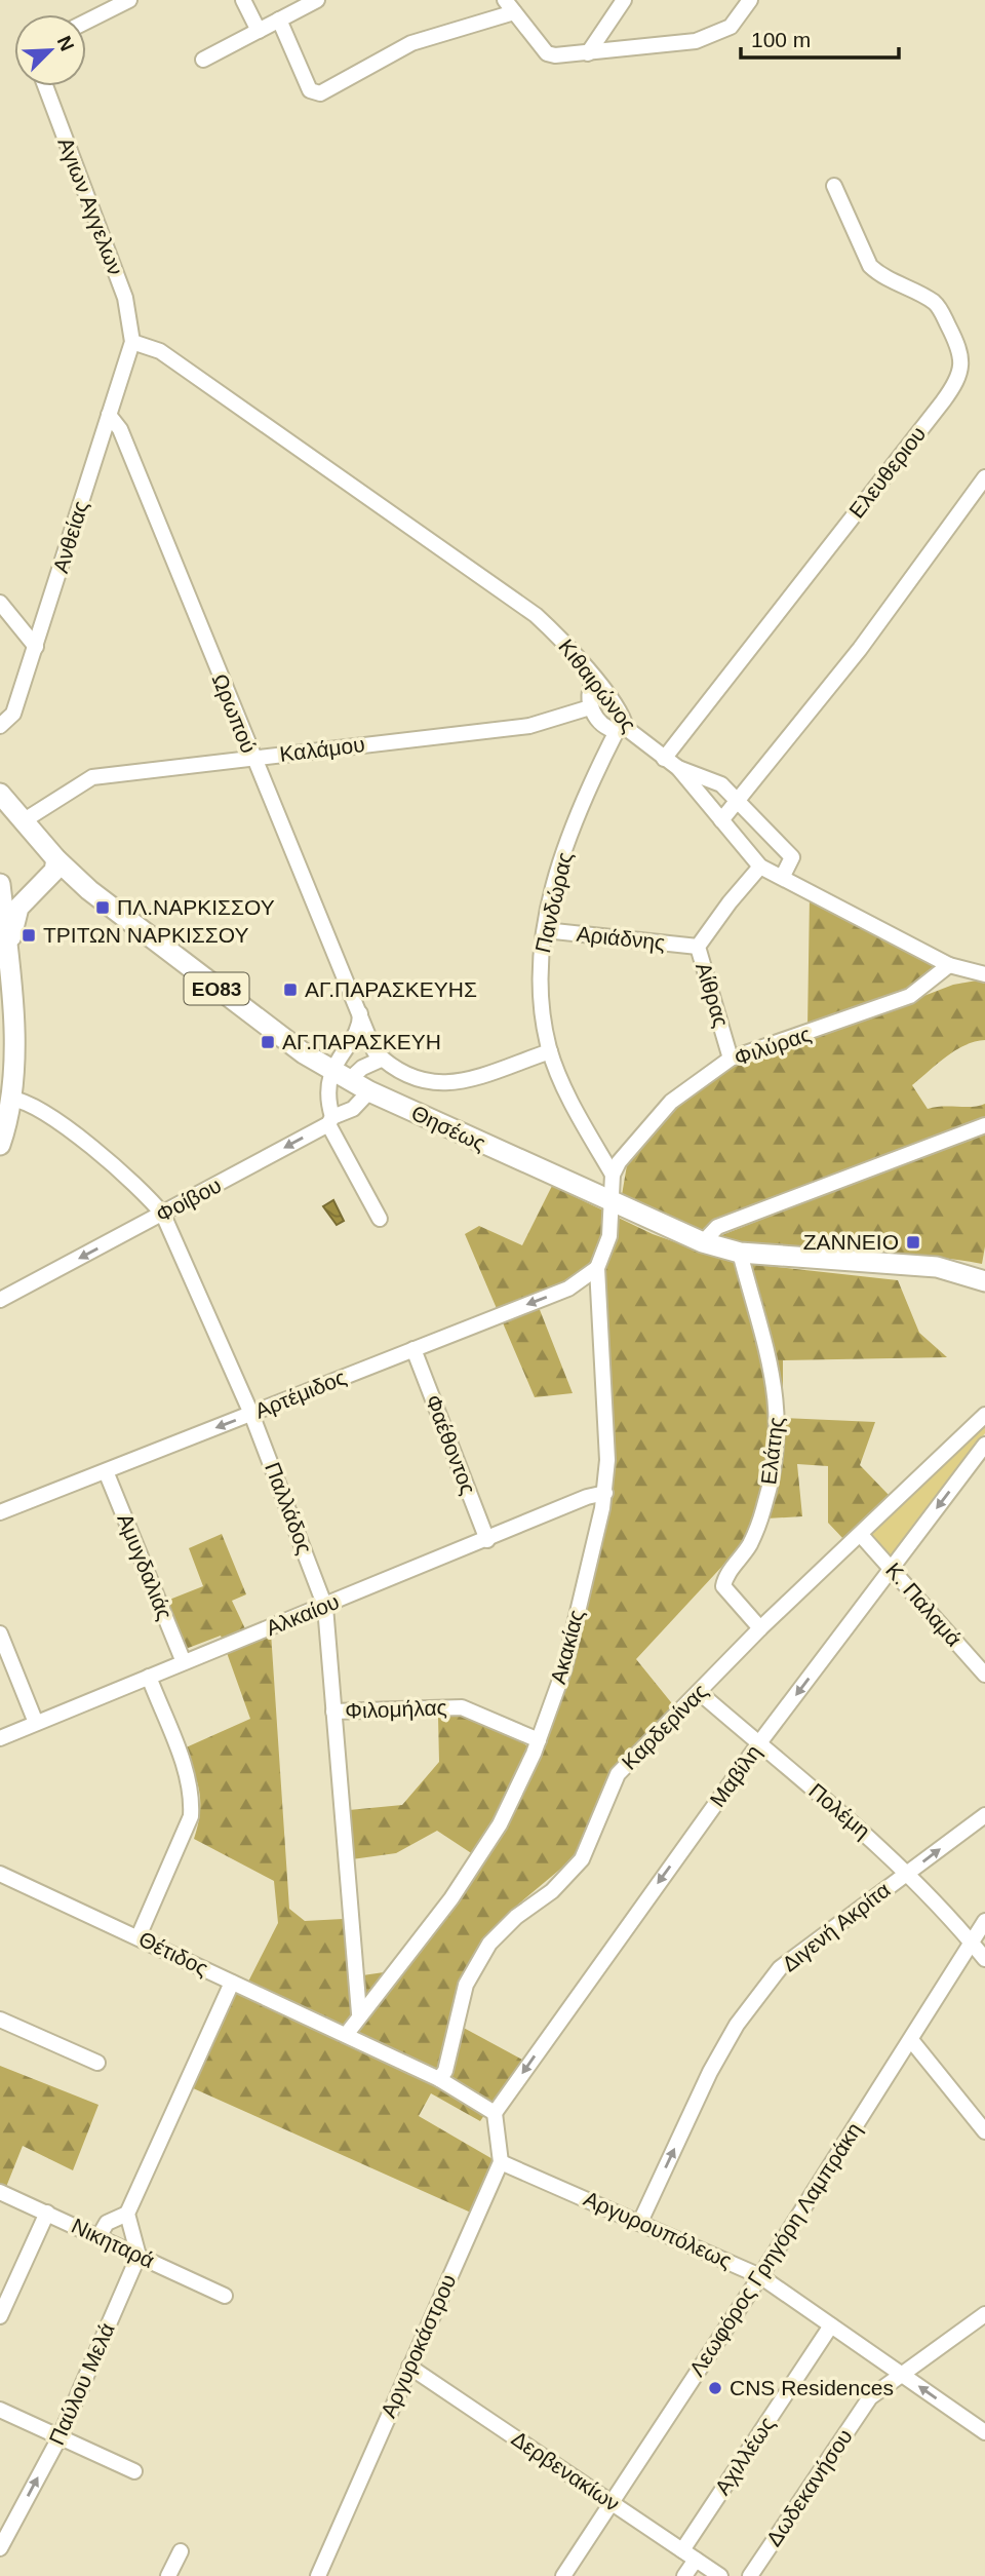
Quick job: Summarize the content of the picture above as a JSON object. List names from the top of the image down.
{
  "streets": {
    "main road": ["ΕΟ83", "Θησέως"],
    "street": [
      "Αγιων Αγγελων",
      "Ελευθεριου",
      "Ανθείας",
      "Κιθαιρώνος",
      "Ωρωπού",
      "Καλάμου",
      "Πανδώρας",
      "Αριάδνης",
      "Αίθρας",
      "Φιλύρας",
      "Φοίβου",
      "Αρτέμιδος",
      "Φαέθοντος",
      "Ελάτης",
      "Παλλάδος",
      "Αμυγδαλιάς",
      "Κ. Παλαμά",
      "Αλκαίου",
      "Ακακίας",
      "Φιλομήλας",
      "Καρδερίνας",
      "Μαβίλη",
      "Πολέμη",
      "Διγενή Ακρίτα",
      "Θέτιδος",
      "Αργυρουπόλεως",
      "Νικηταρά",
      "Λεωφόρος Γρηγόρη Λαμπράκη",
      "Αργυροκάστρου",
      "Παύλου Μελά",
      "Αχιλλέως",
      "Δερβενακίων",
      "Δωδεκανήσου"
    ]
  },
  "crossings": [
    ["Αγιων Αγγελων", "Ανθείας"],
    ["Αγιων Αγγελων", "Κιθαιρώνος"],
    ["Ελευθεριου", "Κιθαιρώνος"],
    ["Ανθείας", "Κιθαιρώνος"],
    ["Ανθείας", "Ωρωπού"],
    ["Κιθαιρώνος", "Πανδώρας"],
    ["Κιθαιρώνος", "Αίθρας"],
    ["Κιθαιρώνος", "Φιλύρας"],
    ["Ωρωπού", "Καλάμου"],
    ["Καλάμου", "Θησέως"],
    ["Πανδώρας", "Αριάδνης"],
    ["Πανδώρας", "Φιλύρας"],
    ["Αριάδνης", "Αίθρας"],
    ["Αίθρας", "Φιλύρας"],
    ["Θησέως", "Φοίβου"],
    ["Θησέως", "Ελάτης"],
    ["Θησέως", "Ακακίας"],
    ["Φοίβου", "Παλλάδος"],
    ["Αρτέμιδος", "Φαέθοντος"],
    ["Αρτέμιδος", "Παλλάδος"],
    ["Αρτέμιδος", "Αμυγδαλιάς"],
    ["Αρτέμιδος", "Ακακίας"],
    ["Φαέθοντος", "Αλκαίου"],
    ["Ελάτης", "Καρδερίνας"],
    ["Παλλάδος", "Αλκαίου"],
    ["Παλλάδος", "Ακακίας"],
    ["Παλλάδος", "Φιλομήλας"],
    ["Αμυγδαλιάς", "Αλκαίου"],
    ["Κ. Παλαμά", "Καρδερίνας"],
    ["Κ. Παλαμά", "Μαβίλη"],
    ["Αλκαίου", "Ακακίας"],
    ["Ακακίας", "Φιλομήλας"],
    ["Ακακίας", "Θέτιδος"],
    ["Καρδερίνας", "Πολέμη"],
    ["Μαβίλη", "Πολέμη"],
    ["Πολέμη", "Διγενή Ακρίτα"],
    ["Πολέμη", "Λεωφόρος Γρηγόρη Λαμπράκη"],
    ["Διγενή Ακρίτα", "Αργυρουπόλεως"],
    ["Αργυρουπόλεως", "Λεωφόρος Γρηγόρη Λαμπράκη"],
    ["Αργυρουπόλεως", "Αργυροκάστρου"],
    ["Αργυρουπόλεως", "Αχιλλέως"],
    ["Αργυρουπόλεως", "Δωδεκανήσου"],
    ["Νικηταρά", "Παύλου Μελά"],
    ["Λεωφόρος Γρηγόρη Λαμπράκη", "Δερβενακίων"],
    ["Αργυροκάστρου", "Δερβενακίων"],
    ["Αχιλλέως", "Δερβενακίων"]
  ],
  "one_way": [
    "Φοίβου",
    "Αρτέμιδος",
    "Μαβίλη",
    "Διγενή Ακρίτα",
    "Παύλου Μελά"
  ],
  "places": {
    "transit": [
      "ΠΛ.ΝΑΡΚΙΣΣΟΥ",
      "ΤΡΙΤΩΝ ΝΑΡΚΙΣΣΟΥ",
      "ΑΓ.ΠΑΡΑΣΚΕΥΗΣ",
      "ΑΓ.ΠΑΡΑΣΚΕΥΗ",
      "ΖΑΝΝΕΙΟ"
    ],
    "other": ["CNS Residences"]
  },
  "scale_bar": "100 m",
  "north": "top right"
}
